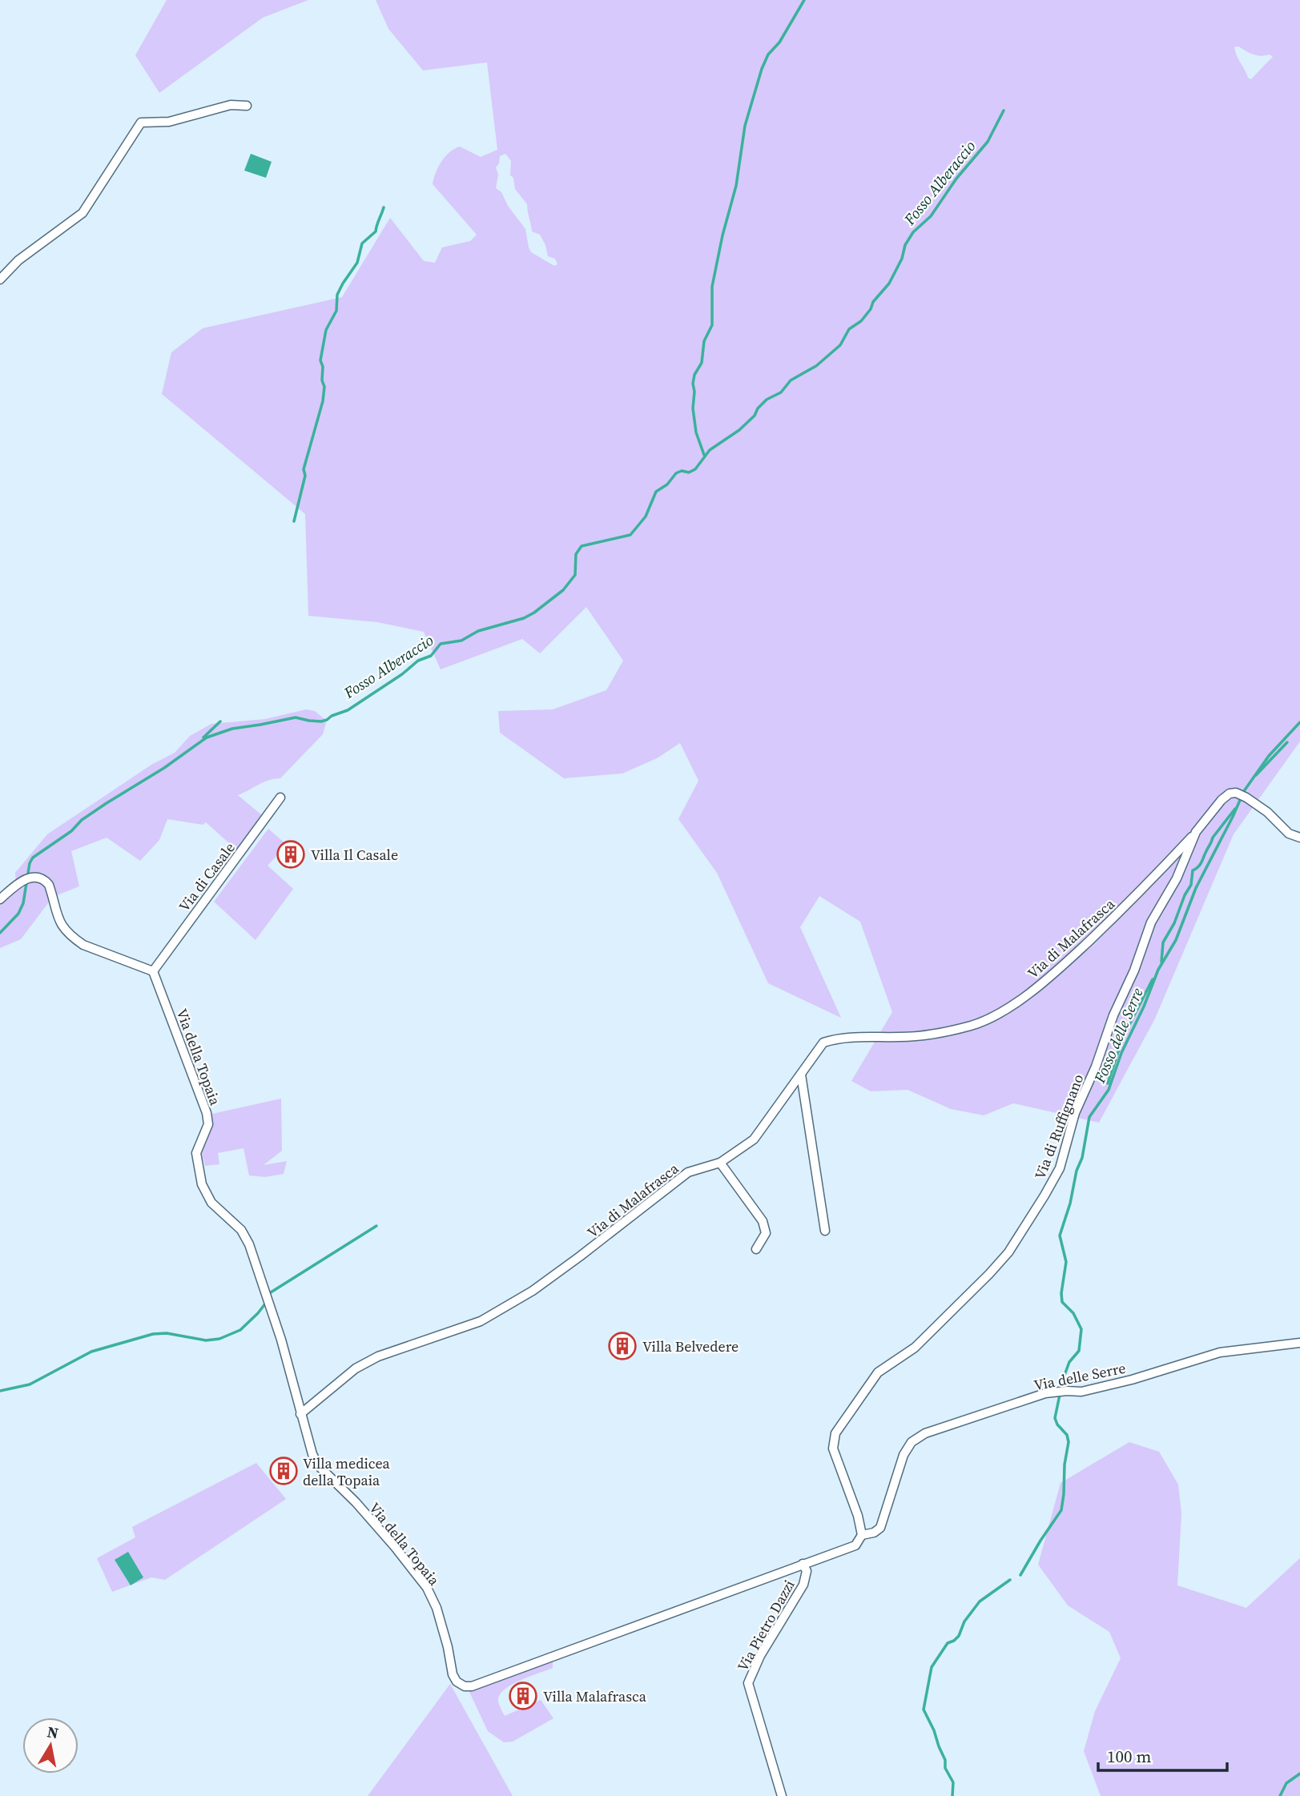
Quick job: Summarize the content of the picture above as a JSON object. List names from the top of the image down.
{
  "streets": {
    "street": [
      "Via di Casale",
      "Via di Malafrasca",
      "Via della Topaia",
      "Via di Ruffignano",
      "Via delle Serre",
      "Via Pietro Dazzi"
    ]
  },
  "crossings": [
    ["Via di Casale", "Via della Topaia"],
    ["Via di Malafrasca", "Via della Topaia"],
    ["Via di Malafrasca", "Via di Ruffignano"],
    ["Via della Topaia", "Via Pietro Dazzi"],
    ["Via di Ruffignano", "Via delle Serre"]
  ],
  "water": ["Fosso Alberaccio", "Fosso delle Serre"],
  "places": {
    "building": [
      "Villa Il Casale",
      "Villa Belvedere",
      "Villa medicea della Topaia",
      "Villa Malafrasca"
    ]
  },
  "scale_bar": "100 m",
  "north": "top"
}
